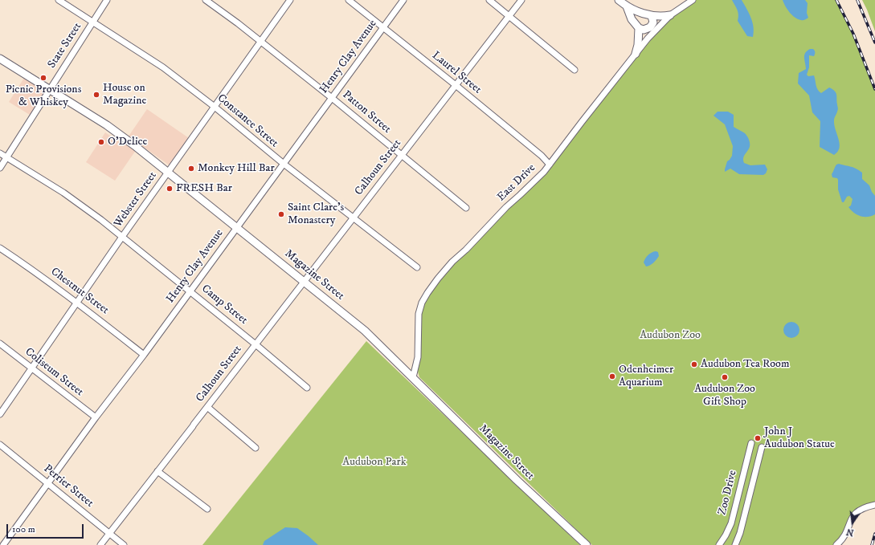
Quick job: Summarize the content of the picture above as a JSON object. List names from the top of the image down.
{
  "streets": {
    "street": [
      "State Street",
      "Henry Clay Avenue",
      "Laurel Street",
      "Patton Street",
      "Constance Street",
      "Calhoun Street",
      "East Drive",
      "Webster Street",
      "Magazine Street",
      "Chestnut Street",
      "Camp Street",
      "Coliseum Street",
      "Perrier Street",
      "Zoo Drive"
    ]
  },
  "crossings": [
    ["State Street", "Constance Street"],
    ["State Street", "Magazine Street"],
    ["State Street", "Camp Street"],
    ["Henry Clay Avenue", "Laurel Street"],
    ["Henry Clay Avenue", "Patton Street"],
    ["Henry Clay Avenue", "Constance Street"],
    ["Henry Clay Avenue", "Magazine Street"],
    ["Henry Clay Avenue", "Chestnut Street"],
    ["Henry Clay Avenue", "Camp Street"],
    ["Henry Clay Avenue", "Coliseum Street"],
    ["Henry Clay Avenue", "Perrier Street"],
    ["Laurel Street", "Calhoun Street"],
    ["Laurel Street", "East Drive"],
    ["Patton Street", "Calhoun Street"],
    ["Patton Street", "Webster Street"],
    ["Constance Street", "Calhoun Street"],
    ["Constance Street", "Webster Street"],
    ["Calhoun Street", "Magazine Street"],
    ["Calhoun Street", "Camp Street"],
    ["Calhoun Street", "Perrier Street"],
    ["East Drive", "Magazine Street"],
    ["Webster Street", "Magazine Street"],
    ["Webster Street", "Chestnut Street"],
    ["Webster Street", "Camp Street"],
    ["Webster Street", "Coliseum Street"]
  ],
  "parks": ["Audubon Zoo", "Audubon Park"],
  "places": [
    "Picnic Provisions & Whiskey",
    "House on Magazine",
    "O'Delice",
    "Monkey Hill Bar",
    "FRESH Bar",
    "Saint Clare's Monastery",
    "Audubon Tea Room",
    "Odenheimer Aquarium",
    "Audubon Zoo Gift Shop",
    "John J Audubon Statue"
  ],
  "scale_bar": "100 m",
  "north": "bottom"
}
